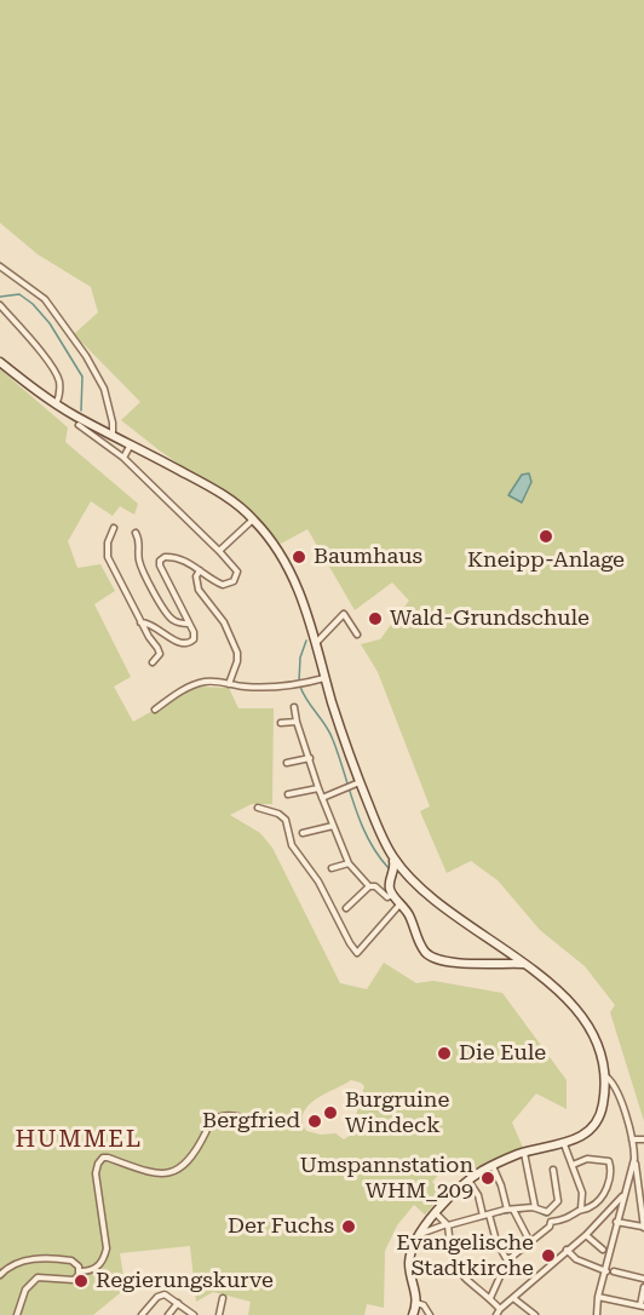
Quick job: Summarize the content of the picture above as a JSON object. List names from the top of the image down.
{
  "districts": ["HUMMEL"],
  "places": [
    "Kneipp-Anlage",
    "Baumhaus",
    "Wald-Grundschule",
    "Die Eule",
    "Burgruine Windeck",
    "Bergfried",
    "Umspannstation WHM_209",
    "Der Fuchs",
    "Evangelische Stadtkirche",
    "Regierungskurve"
  ]
}
